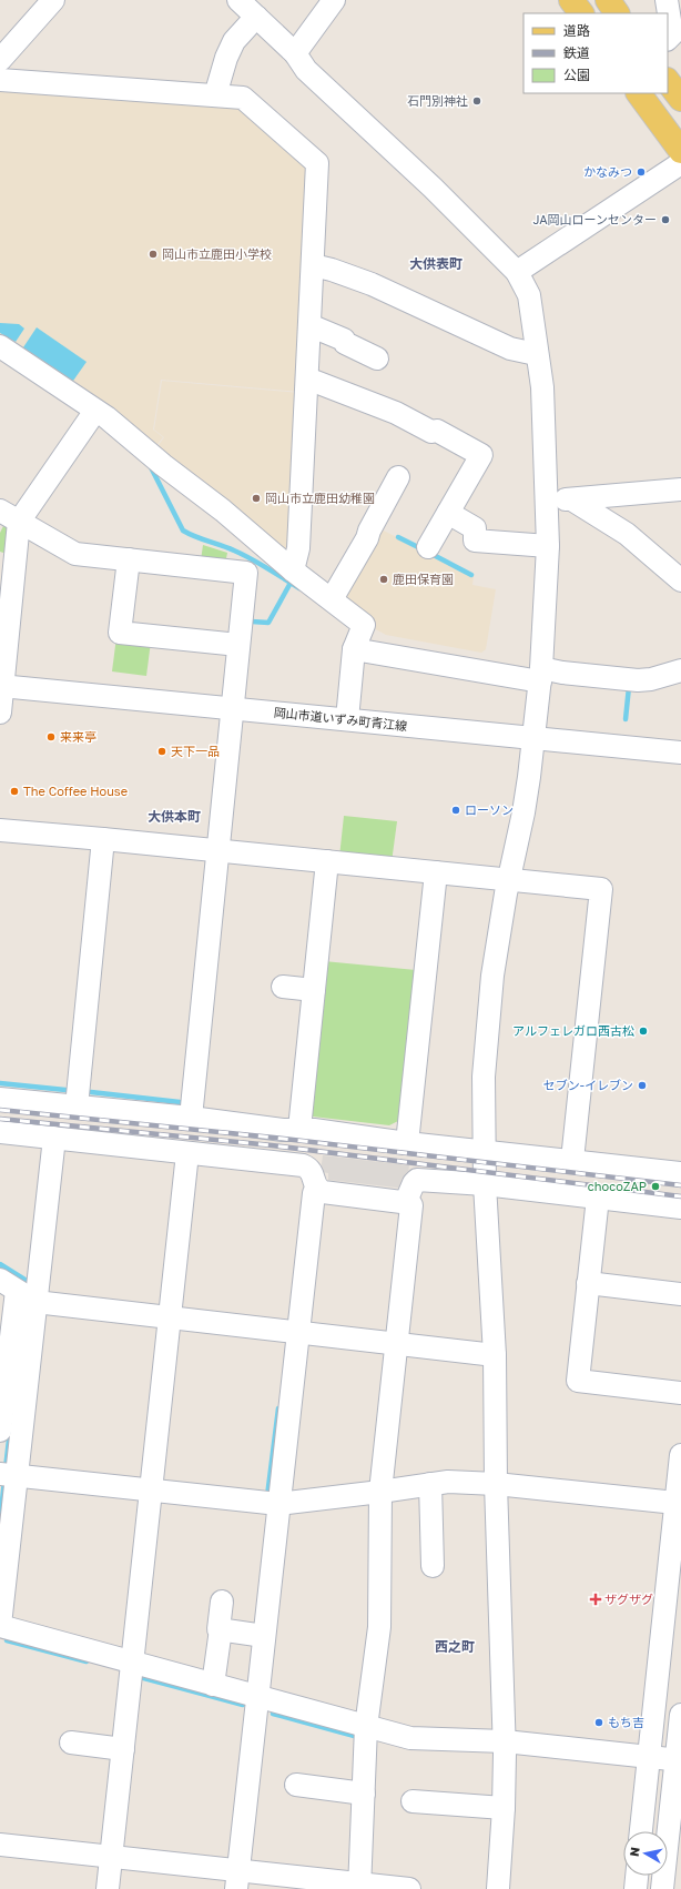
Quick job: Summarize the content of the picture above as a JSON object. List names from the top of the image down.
{
  "streets": {
    "street": ["岡山市道いずみ町青江線"]
  },
  "districts": ["大供表町", "大供本町", "西之町"],
  "places": {
    "other": [
      "石門別神社",
      "かなみつ",
      "JA岡山ローンセンター",
      "岡山市立鹿田小学校",
      "岡山市立鹿田幼稚園",
      "鹿田保育園",
      "来来亭",
      "天下一品",
      "The Coffee House",
      "ローソン",
      "アルフェレガロ西古松",
      "セブン-イレブン",
      "chocoZAP",
      "もち吉"
    ],
    "health": ["ザグザグ"]
  },
  "legend": ["道路", "鉄道", "公園"],
  "north": "left"
}
